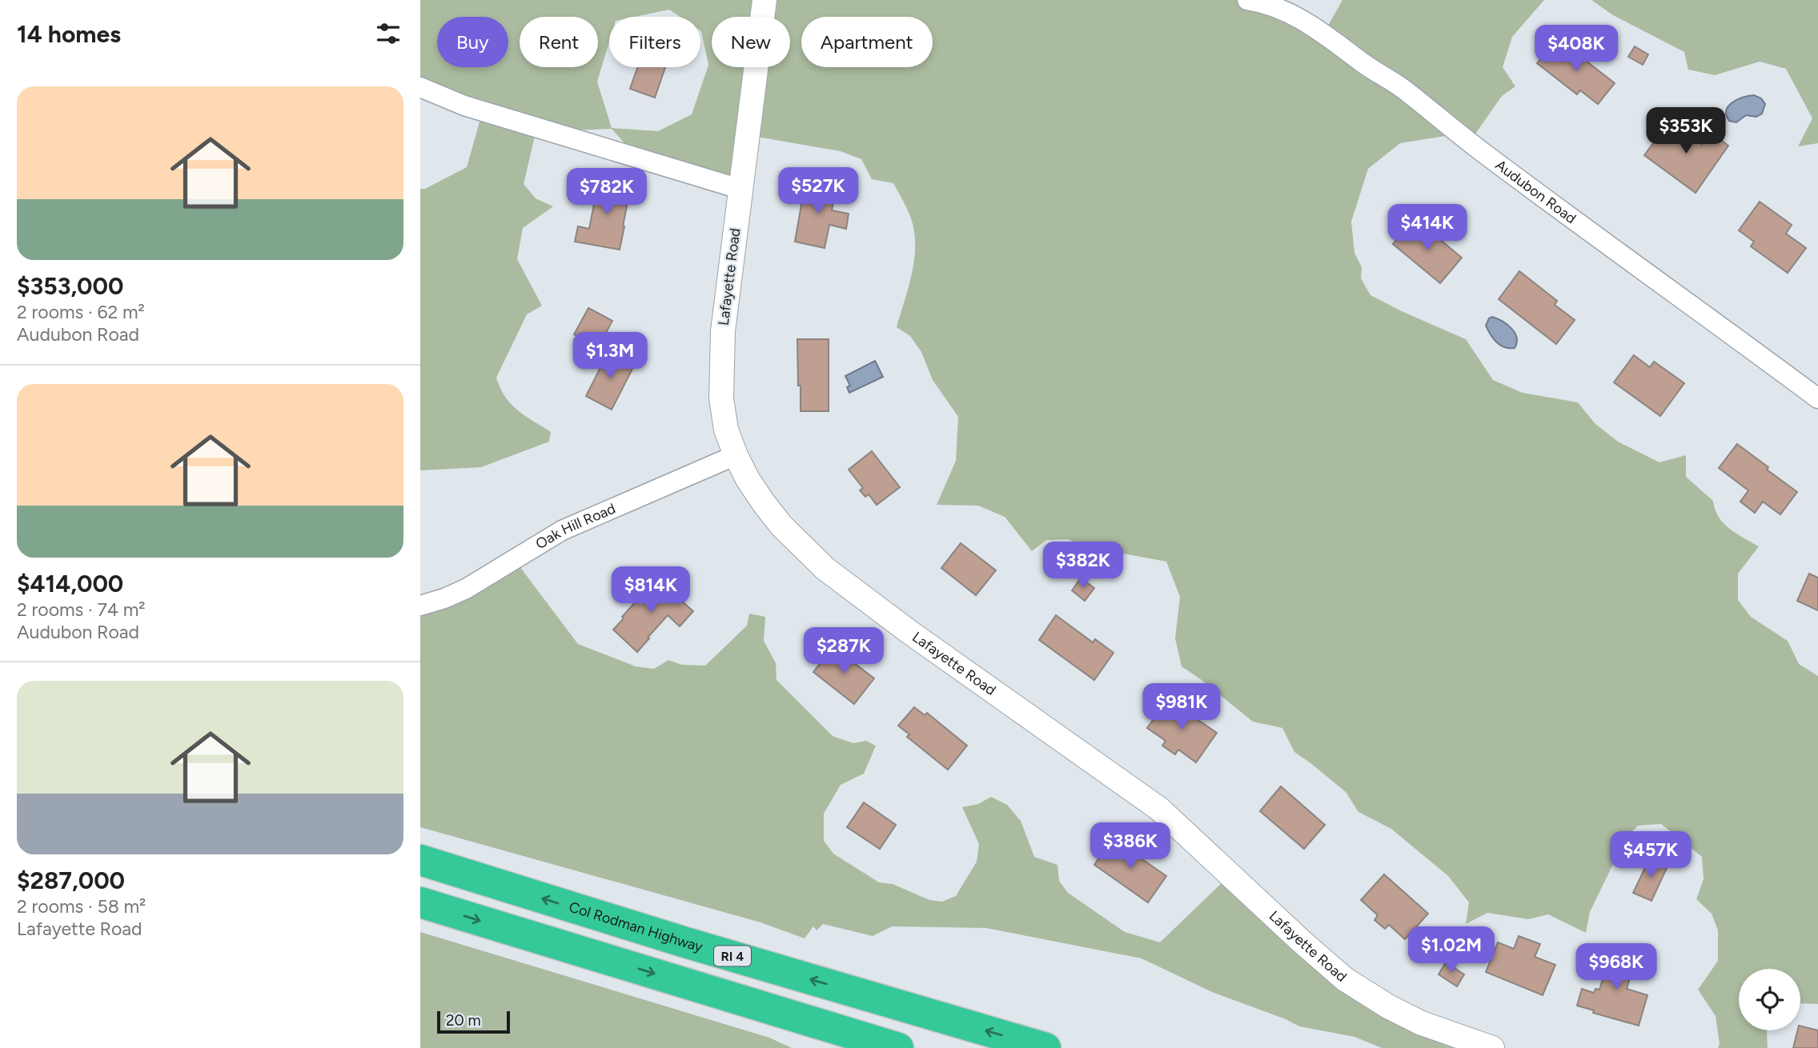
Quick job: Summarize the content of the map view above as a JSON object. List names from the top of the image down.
{
  "streets": {
    "highway": ["Col Rodman Highway", "RI 4"],
    "street": ["Audubon Road", "Lafayette Road", "Oak Hill Road"]
  },
  "crossings": [
    ["Lafayette Road", "Oak Hill Road"]
  ],
  "scale_bar": "20 m",
  "page": {
    "heading": "14 homes",
    "chip": [
      "Buy",
      "Rent",
      "Filters",
      "New",
      "Apartment"
    ],
    "price": [
      "$408K",
      "$353K",
      "$527K",
      "$782K",
      "$414K",
      "$1.3M",
      "$382K",
      "$814K",
      "$287K",
      "$981K",
      "$386K",
      "$457K",
      "$1.02M",
      "$968K"
    ],
    "list": [
      {
        "name": "$353,000",
        "note": "2 rooms · 62 m² · Audubon Road"
      },
      {
        "name": "$414,000",
        "note": "2 rooms · 74 m² · Audubon Road"
      },
      {
        "name": "$287,000",
        "note": "2 rooms · 58 m² · Lafayette Road"
      }
    ],
    "scale": "20 m"
  }
}
